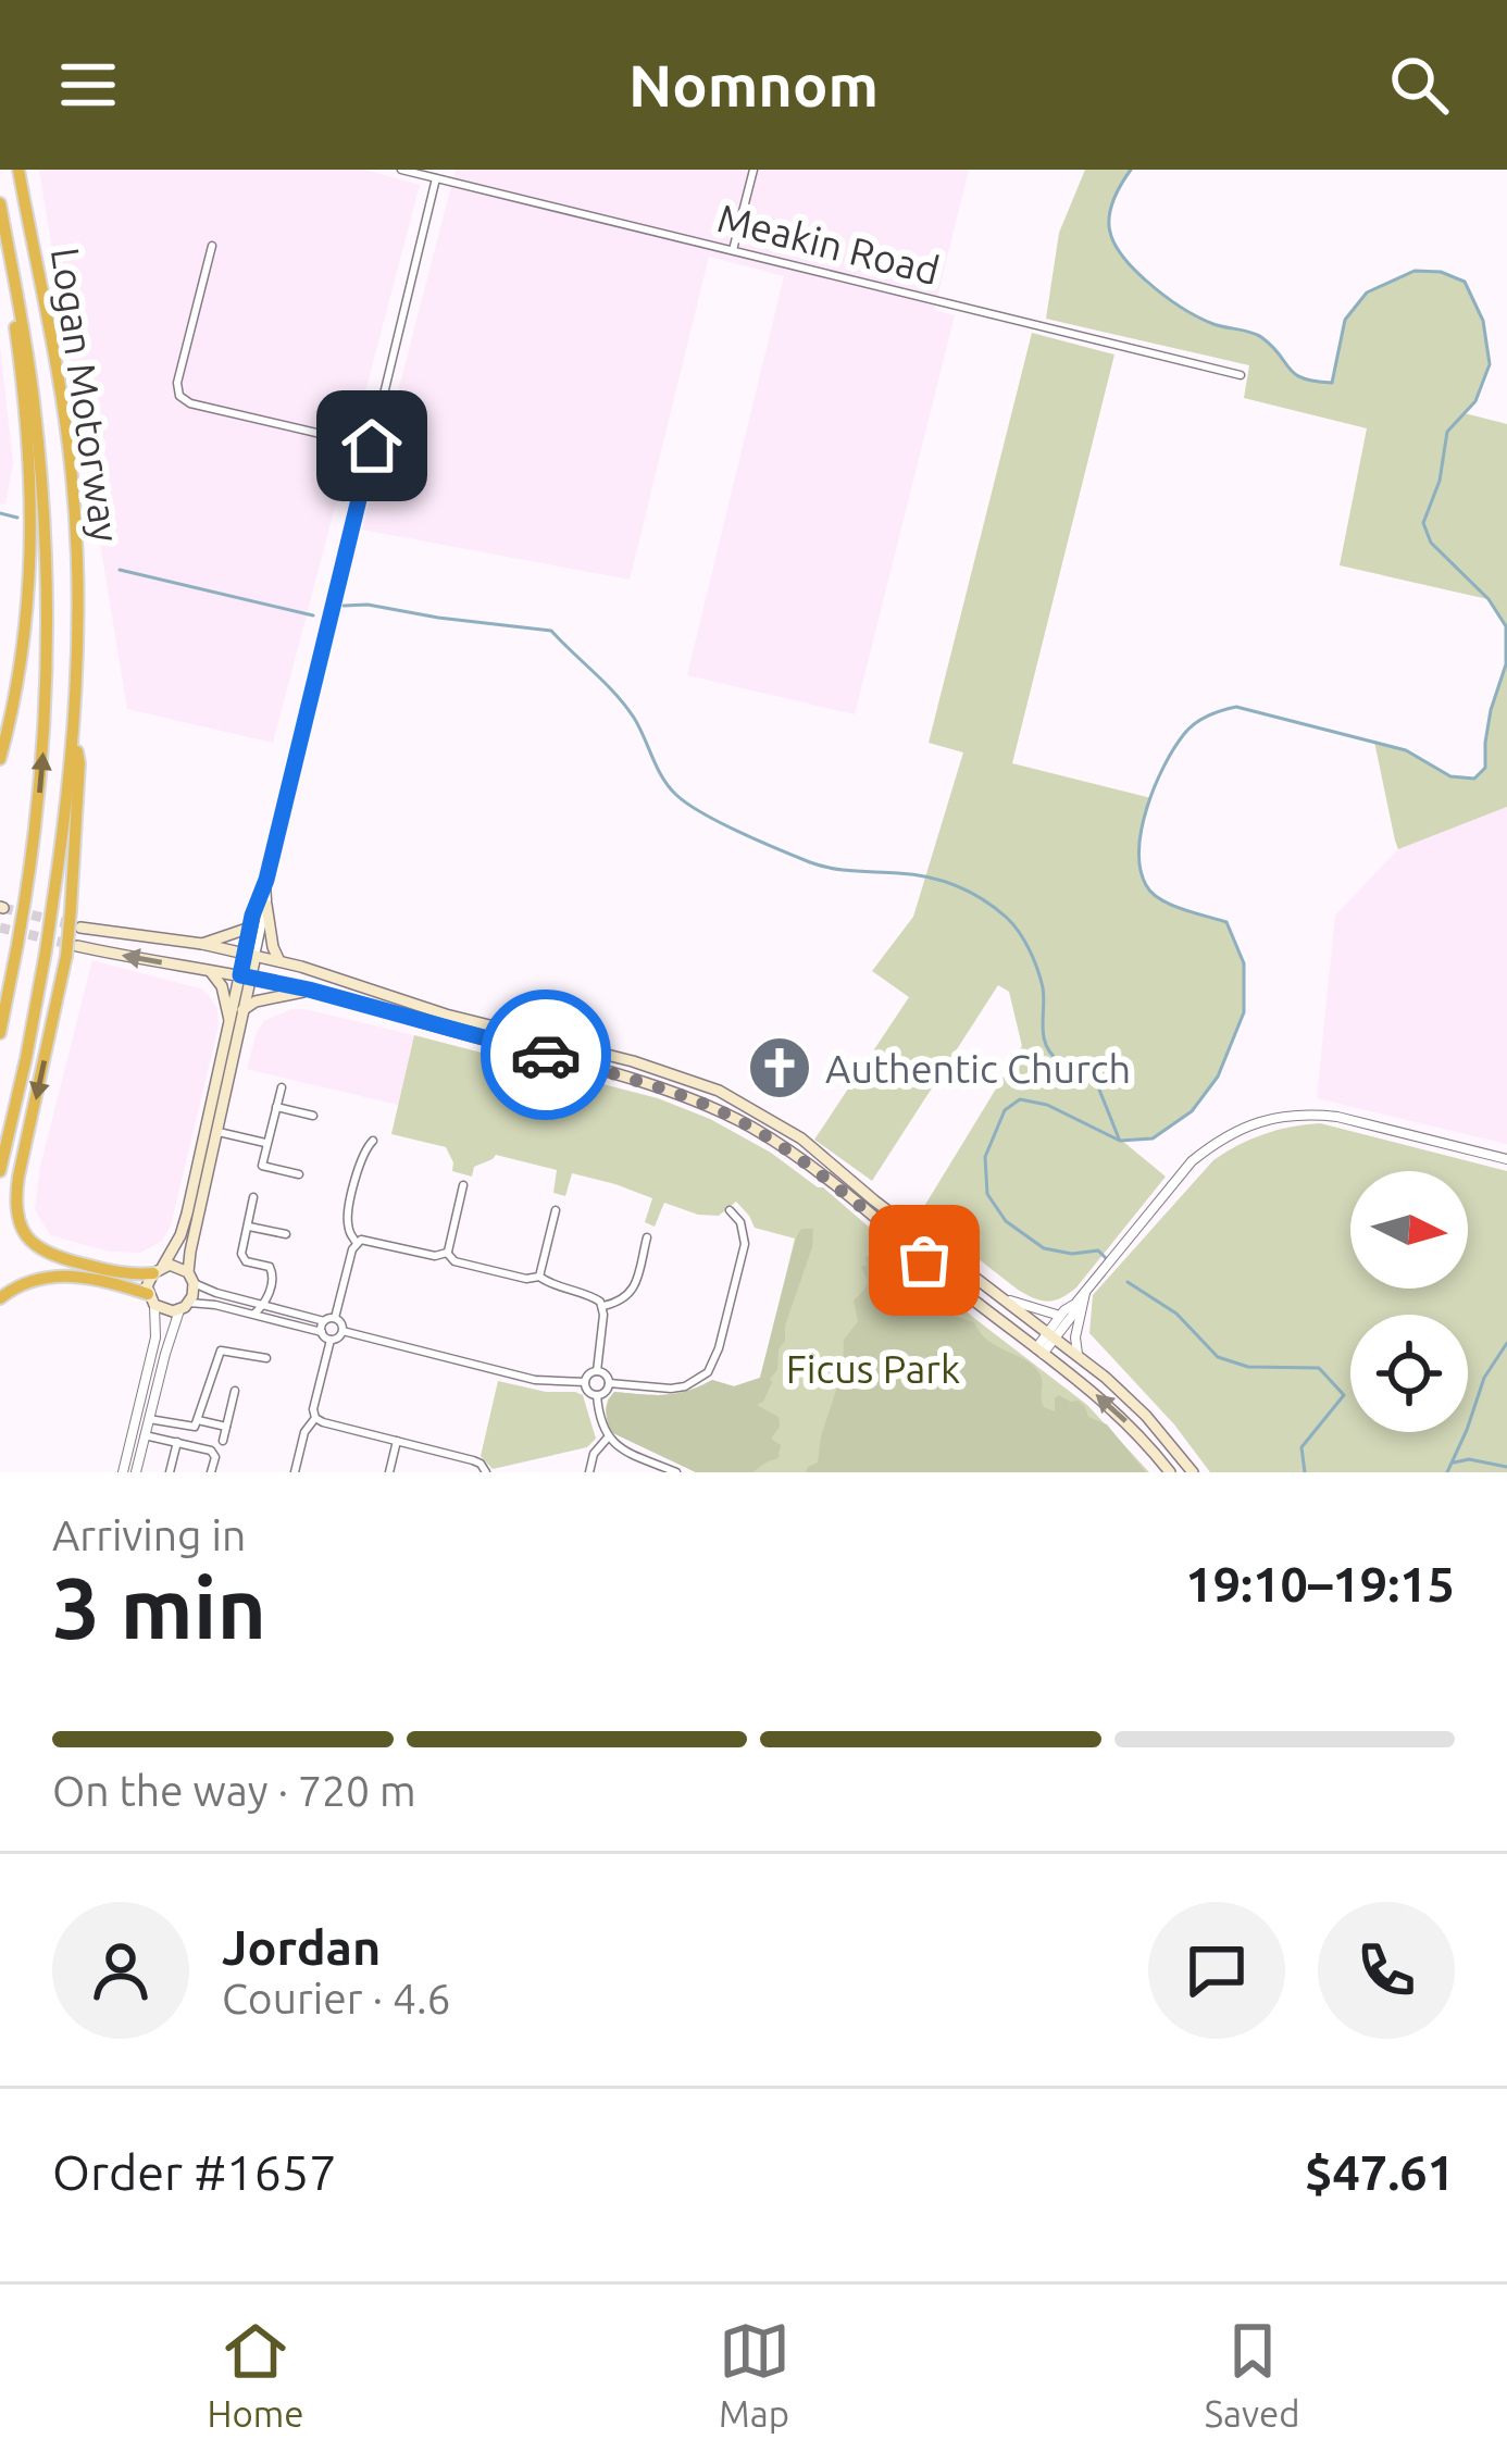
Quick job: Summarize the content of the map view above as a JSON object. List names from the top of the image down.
{
  "streets": {
    "highway": ["Logan Motorway"],
    "street": ["Meakin Road"]
  },
  "parks": ["Ficus Park"],
  "places": {
    "church": ["Authentic Church"]
  },
  "north": "right",
  "page": {
    "header": "Nomnom",
    "heading": ["3 min", "Arriving in", "19:10–19:15"],
    "panel": [
      "Jordan",
      "Courier · 4.6",
      "Order #1657",
      "$47.61"
    ],
    "bar": "On the way · 720 m",
    "tabs": ["Home", "Map", "Saved"]
  }
}
